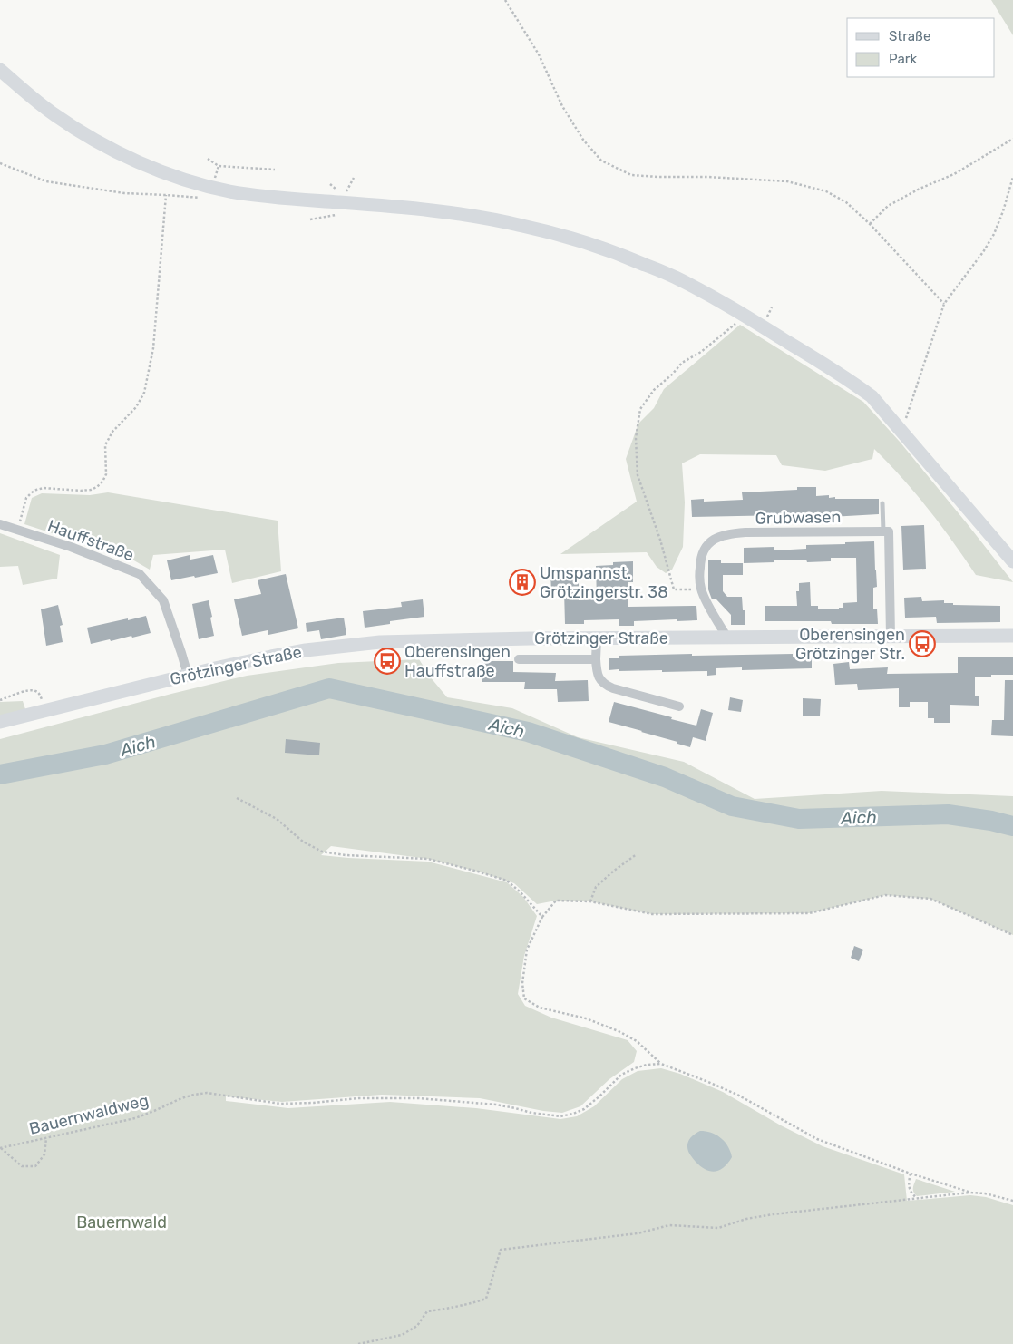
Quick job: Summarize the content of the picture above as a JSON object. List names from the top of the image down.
{
  "streets": {
    "main road": ["Grötzinger Straße"],
    "street": ["Grubwasen", "Hauffstraße"],
    "path": ["Bauernwaldweg"]
  },
  "crossings": [
    ["Grubwasen", "Grötzinger Straße"],
    ["Hauffstraße", "Grötzinger Straße"]
  ],
  "water": ["Aich"],
  "parks": ["Bauernwald"],
  "places": {
    "building": ["Umspannst. Grötzingerstr. 38"],
    "bus stop": ["Oberensingen Grötzinger Str.", "Oberensingen Hauffstraße"]
  },
  "legend": ["Straße", "Park"]
}
